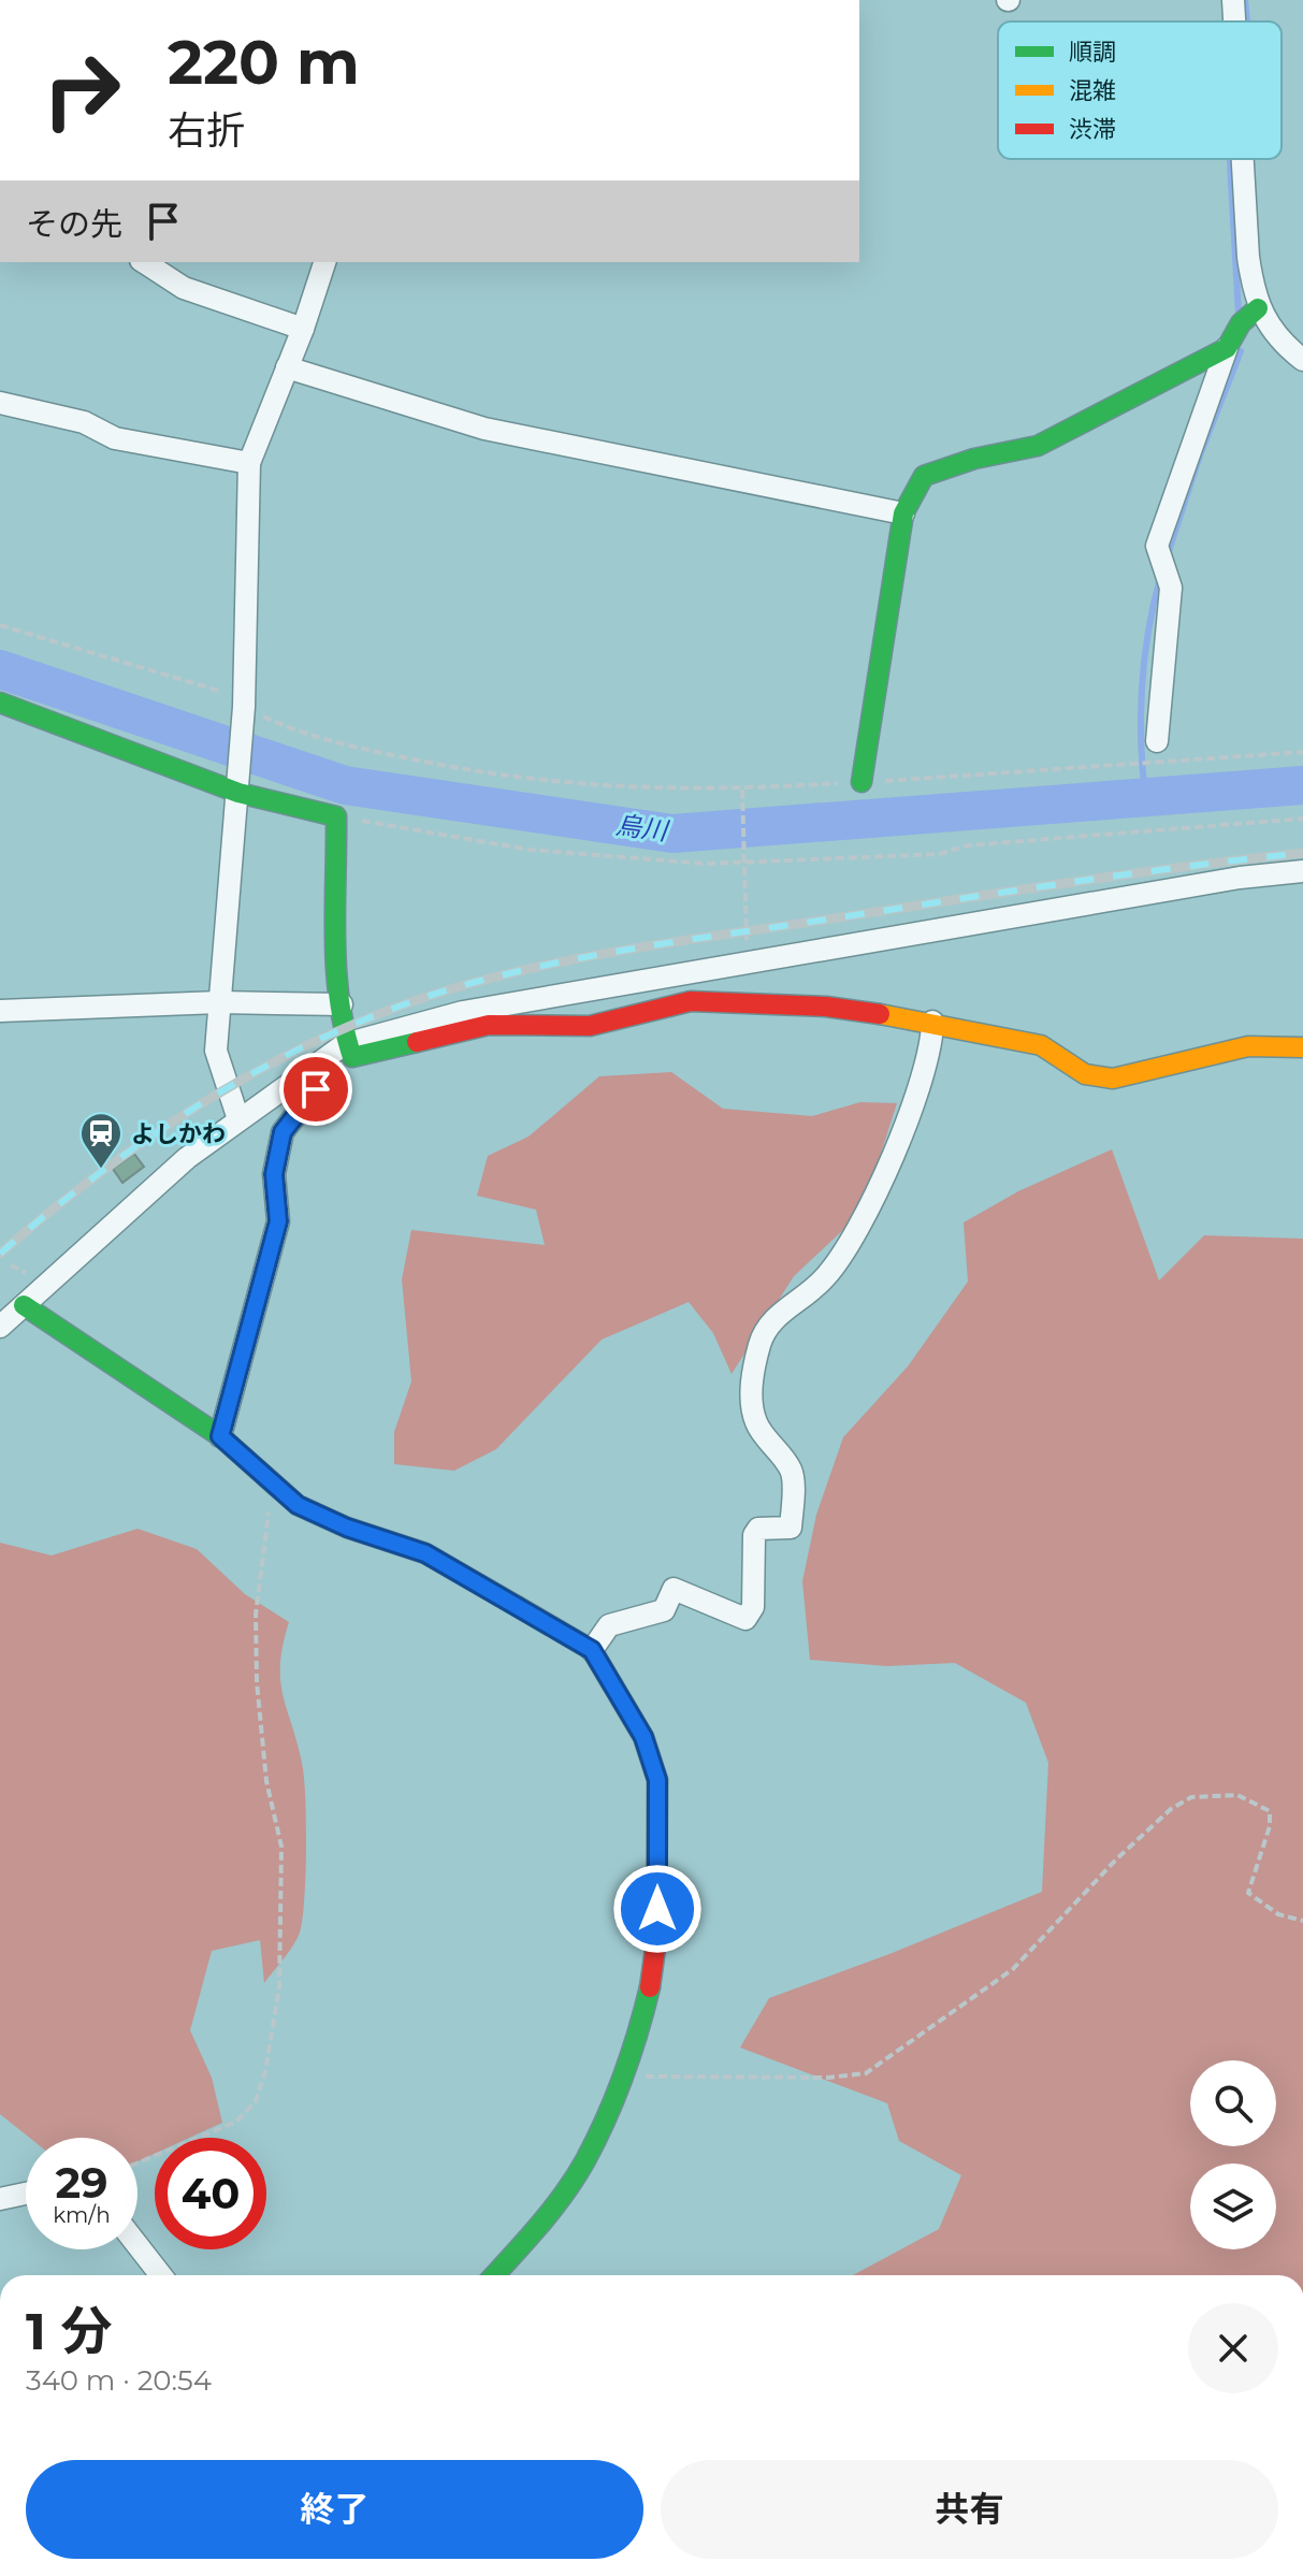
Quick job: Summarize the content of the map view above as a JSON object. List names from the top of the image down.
{
  "water": ["烏川"],
  "places": {
    "station": ["よしかわ"]
  },
  "legend": ["順調", "混雑", "渋滞"],
  "page": {
    "turn": ["220 m", "右折"],
    "then": "その先",
    "speed": "29 km/h",
    "limit": "40",
    "heading": ["1 分", "340 m · 20:54"],
    "buttons": ["終了", "共有"]
  }
}
